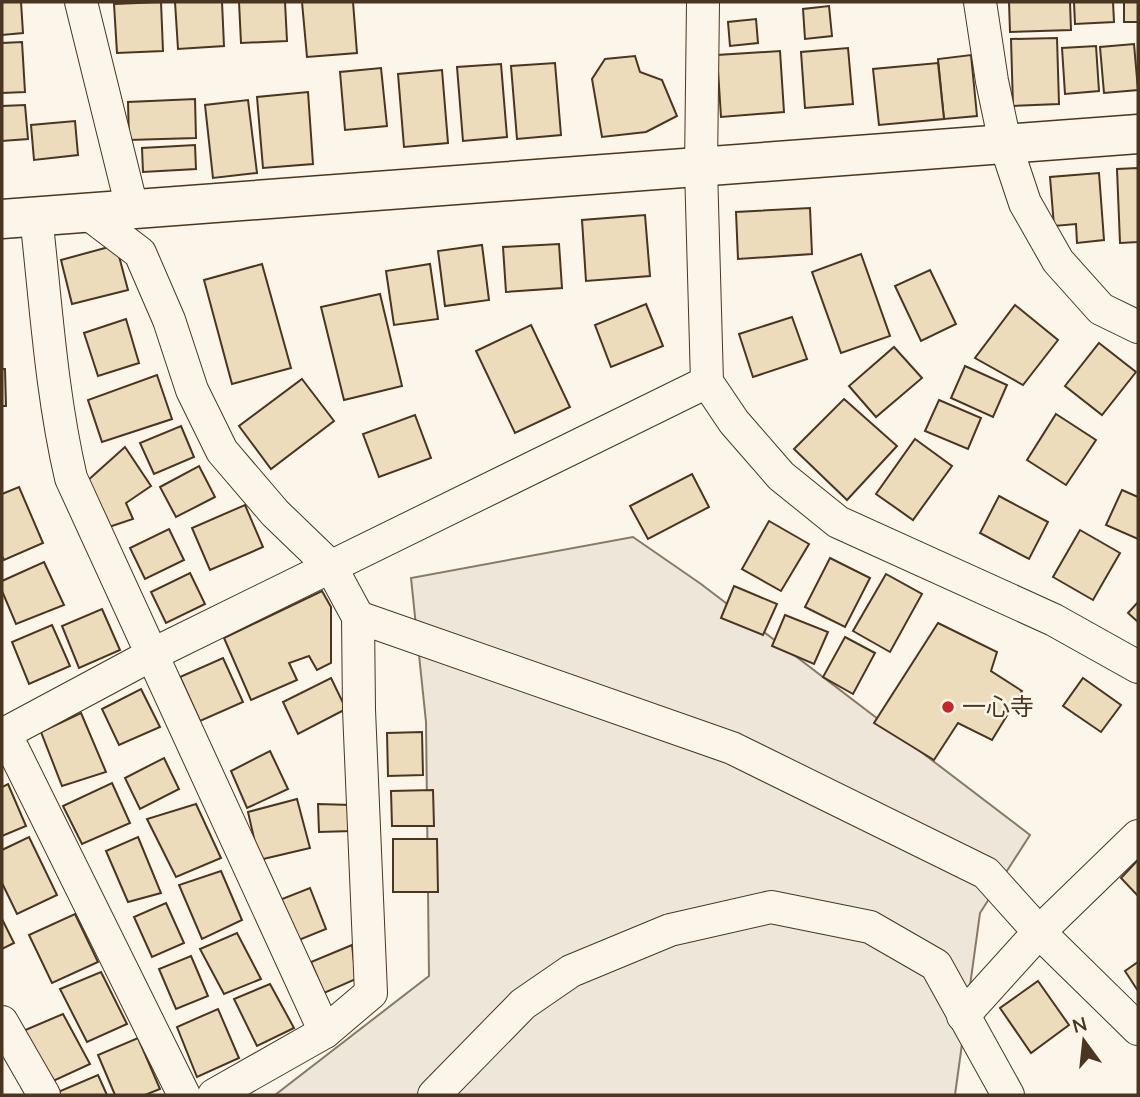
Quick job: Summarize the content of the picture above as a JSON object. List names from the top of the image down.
{
  "places": ["一心寺"],
  "north": "top"
}
